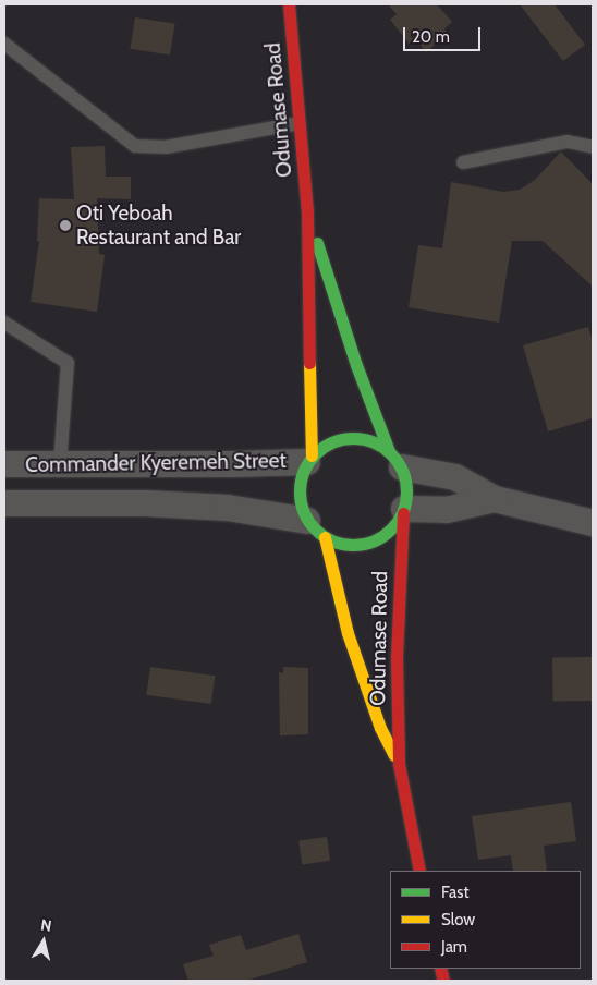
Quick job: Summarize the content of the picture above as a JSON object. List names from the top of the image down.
{
  "streets": {
    "main road": ["Odumase Road"],
    "street": ["Commander Kyeremeh Street"]
  },
  "crossings": [
    ["Odumase Road", "Commander Kyeremeh Street"]
  ],
  "places": ["Oti Yeboah Restaurant and Bar"],
  "legend": ["Fast", "Slow", "Jam"],
  "scale_bar": "20 m",
  "north": "top"
}
